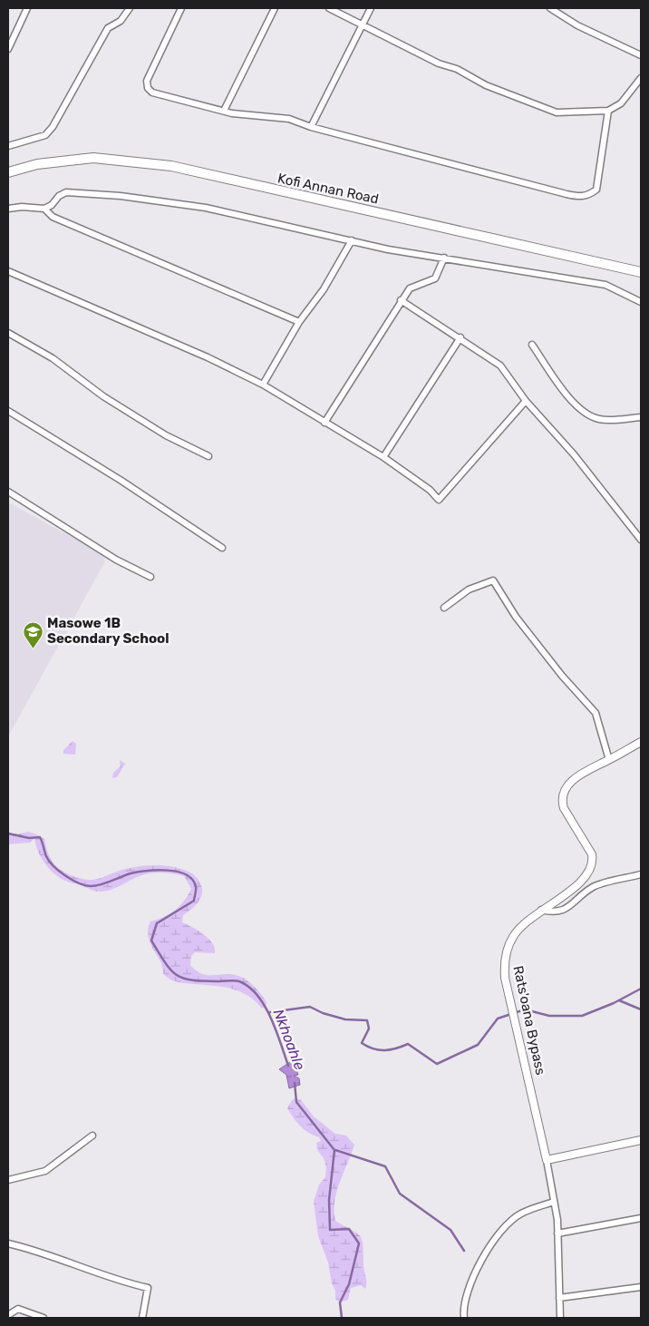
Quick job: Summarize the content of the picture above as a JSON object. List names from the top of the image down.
{
  "streets": {
    "main road": ["Kofi Annan Road"],
    "street": ["Rats'oana Bypass"]
  },
  "water": ["Nkhoahle"],
  "places": {
    "school or university": ["Masowe 1B Secondary School"]
  }
}
